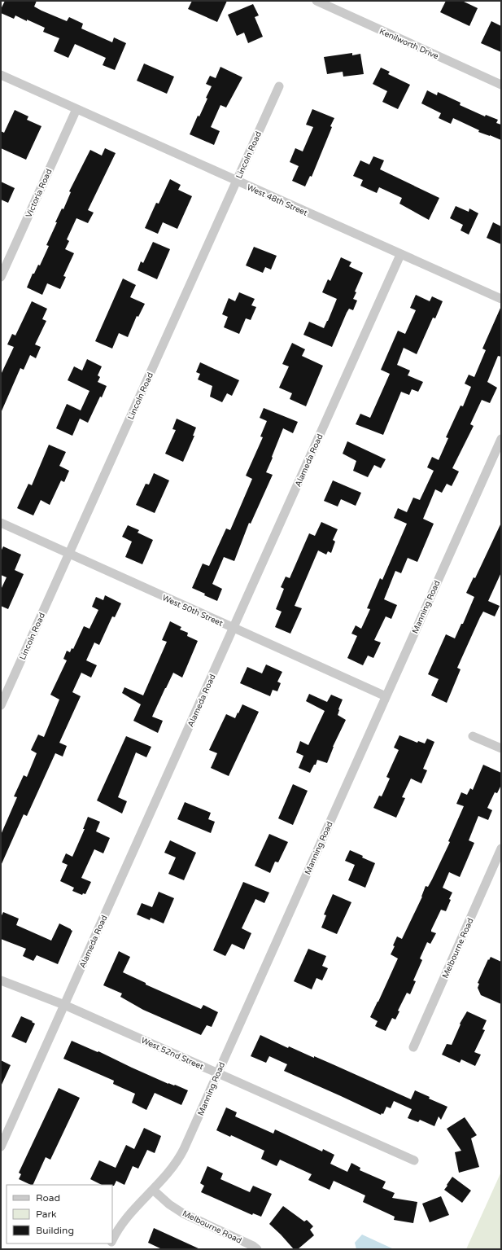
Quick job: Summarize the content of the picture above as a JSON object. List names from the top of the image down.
{
  "streets": {
    "street": [
      "Kenilworth Drive",
      "Lincoln Road",
      "Victoria Road",
      "West 48th Street",
      "Alameda Road",
      "Manning Road",
      "West 50th Street",
      "Melbourne Road",
      "West 52nd Street"
    ]
  },
  "crossings": [
    ["Lincoln Road", "West 48th Street"],
    ["Lincoln Road", "West 50th Street"],
    ["Victoria Road", "West 48th Street"],
    ["West 48th Street", "Alameda Road"],
    ["Alameda Road", "West 50th Street"],
    ["Alameda Road", "West 52nd Street"],
    ["Manning Road", "West 50th Street"],
    ["Manning Road", "Melbourne Road"],
    ["Manning Road", "West 52nd Street"]
  ],
  "legend": ["Road", "Park", "Building"]
}
